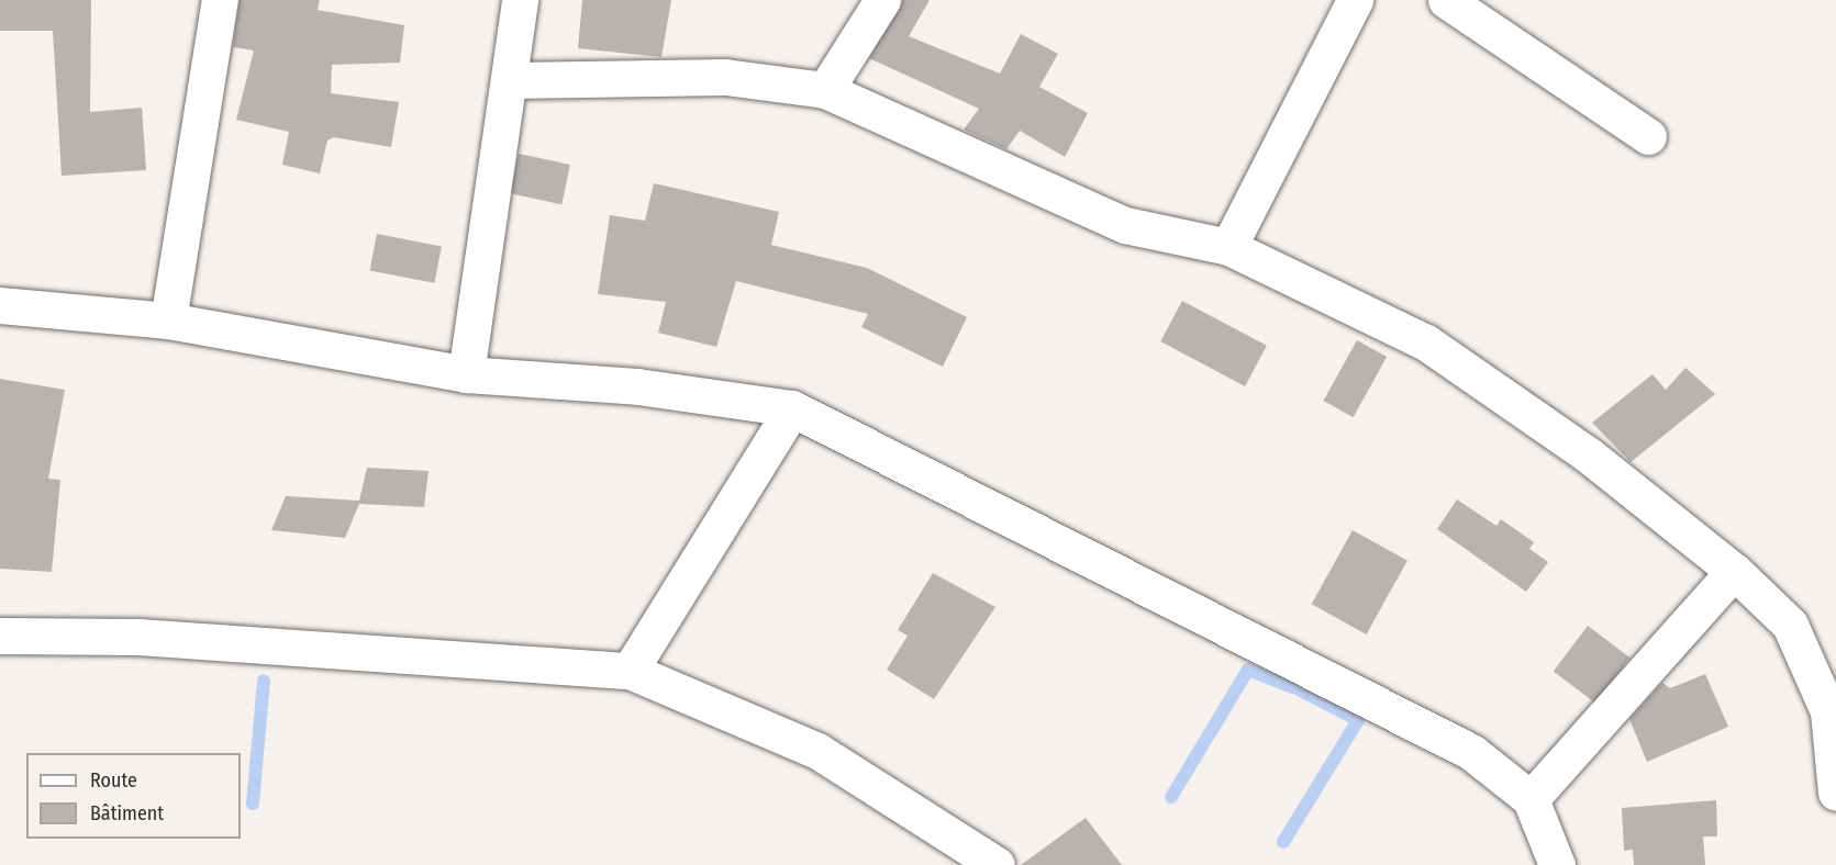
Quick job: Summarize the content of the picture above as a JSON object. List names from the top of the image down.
{
  "legend": ["Route", "Bâtiment"]
}
